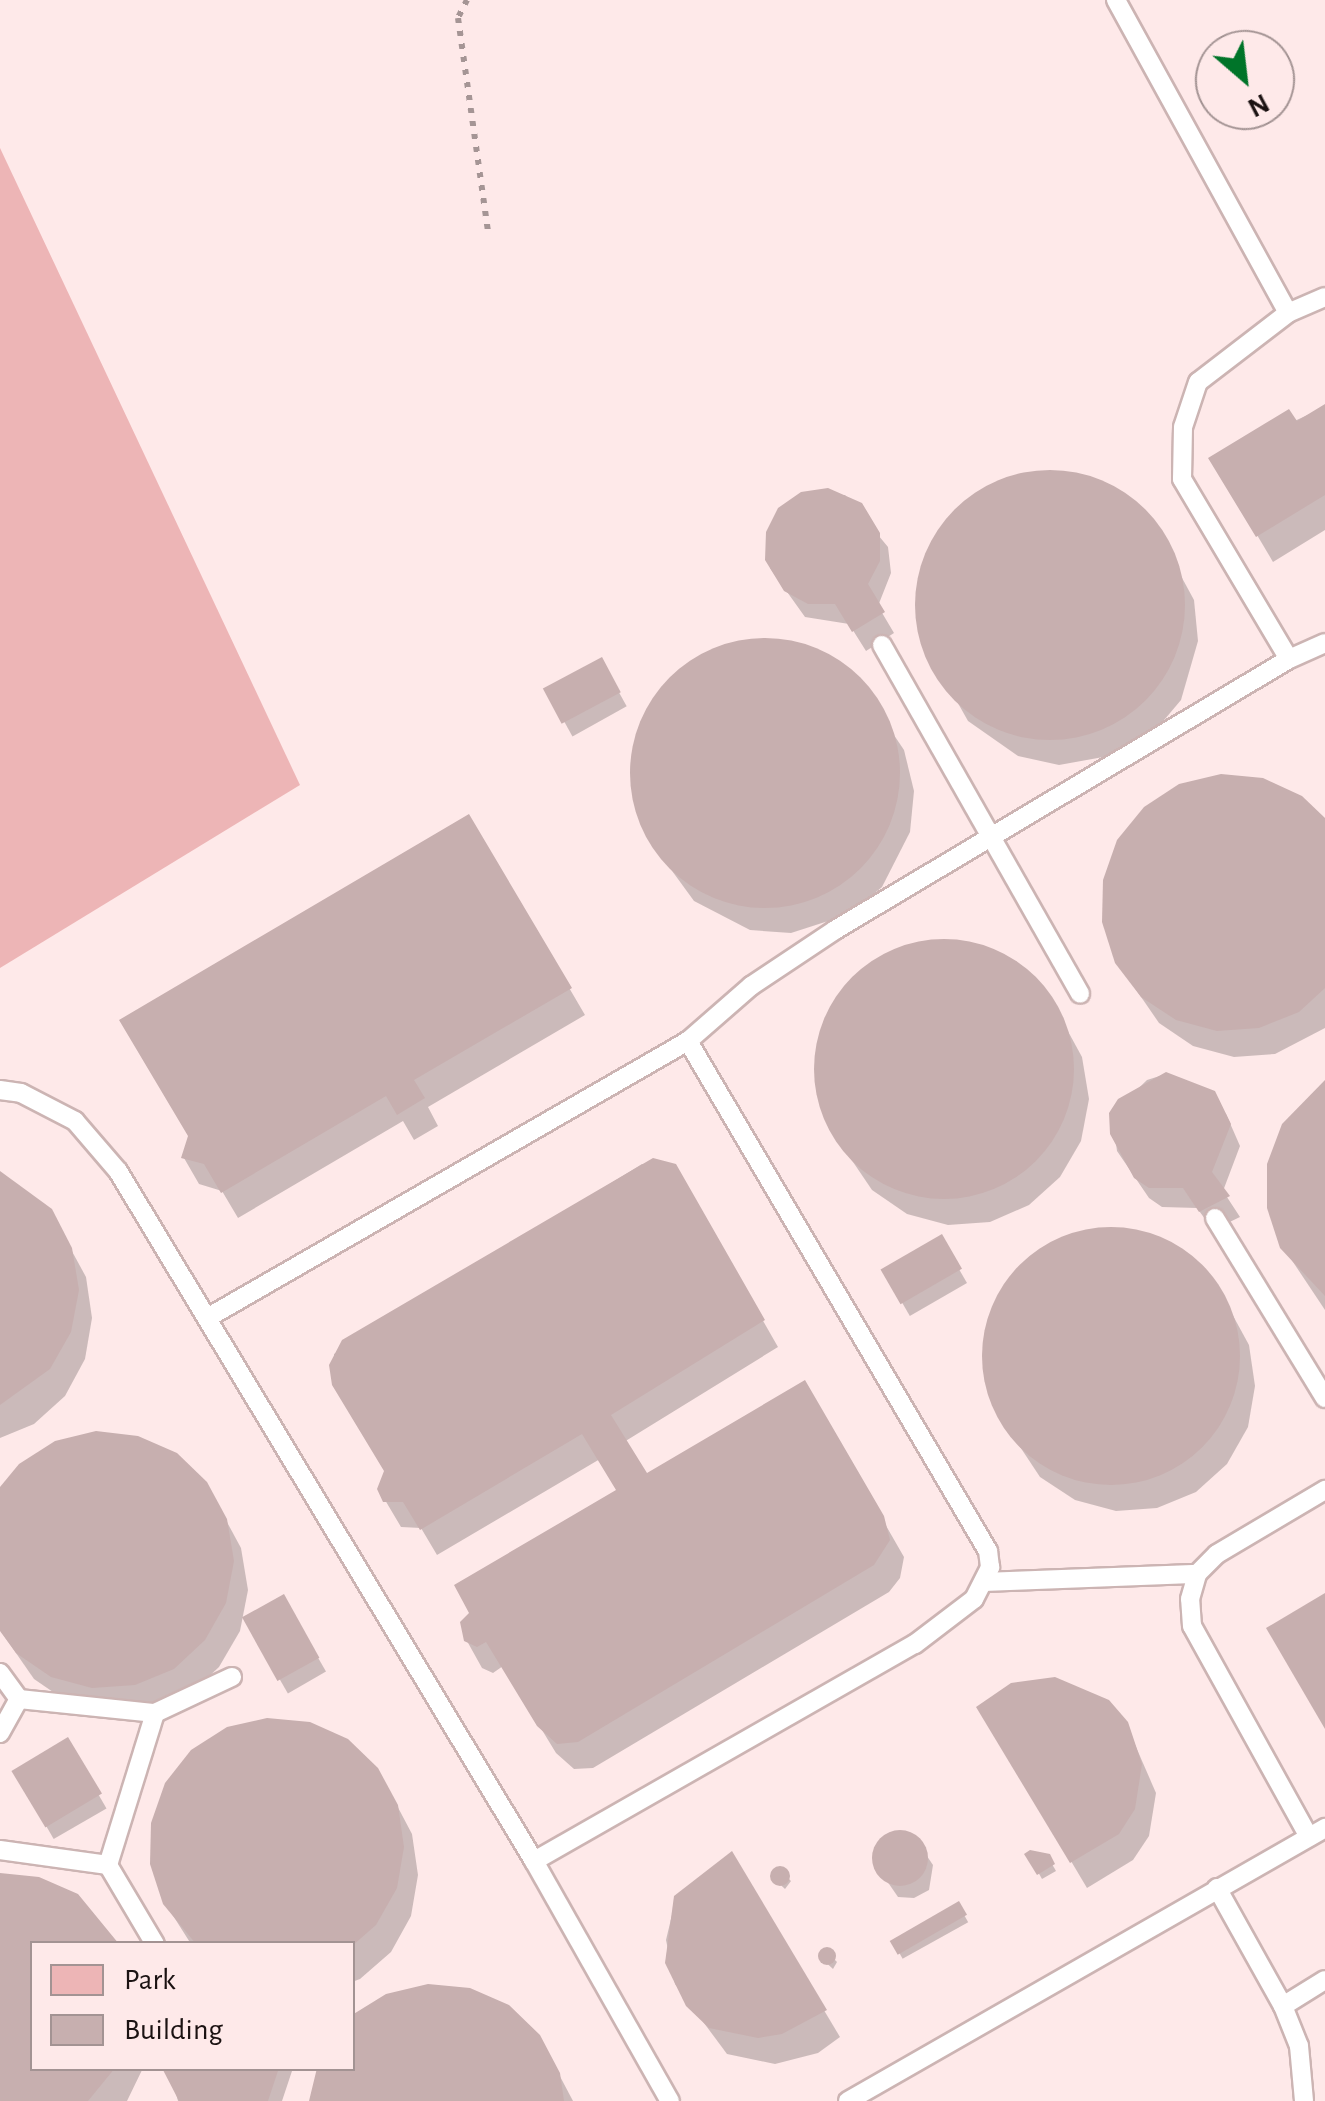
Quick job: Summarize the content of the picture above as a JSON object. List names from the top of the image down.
{
  "legend": ["Park", "Building"],
  "north": "bottom right"
}
